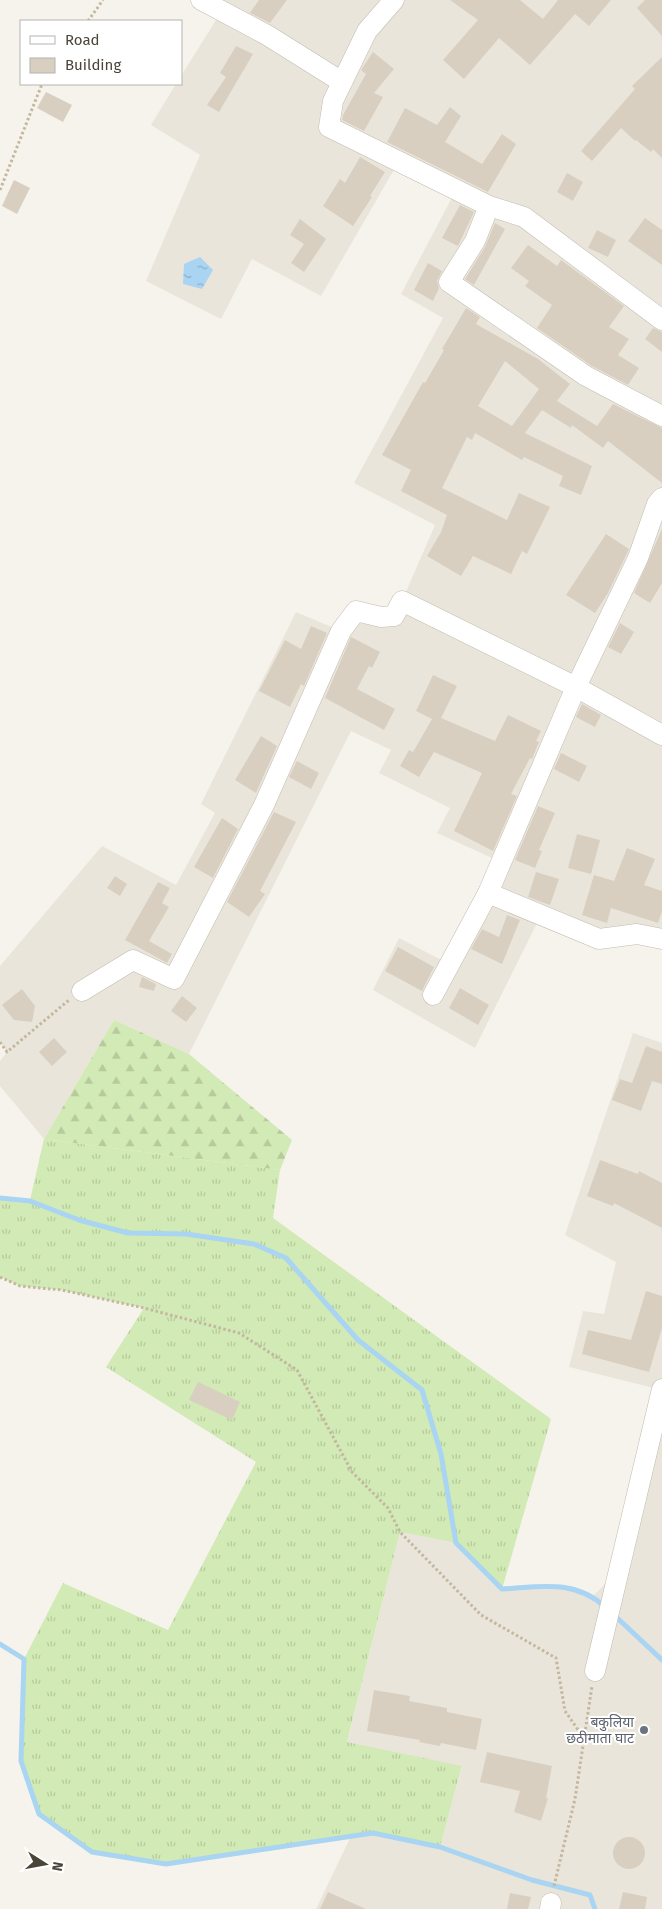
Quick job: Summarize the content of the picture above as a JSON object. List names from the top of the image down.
{
  "places": ["बकुलिया छठीमाता घाट"],
  "legend": ["Road", "Building"],
  "north": "right"
}
